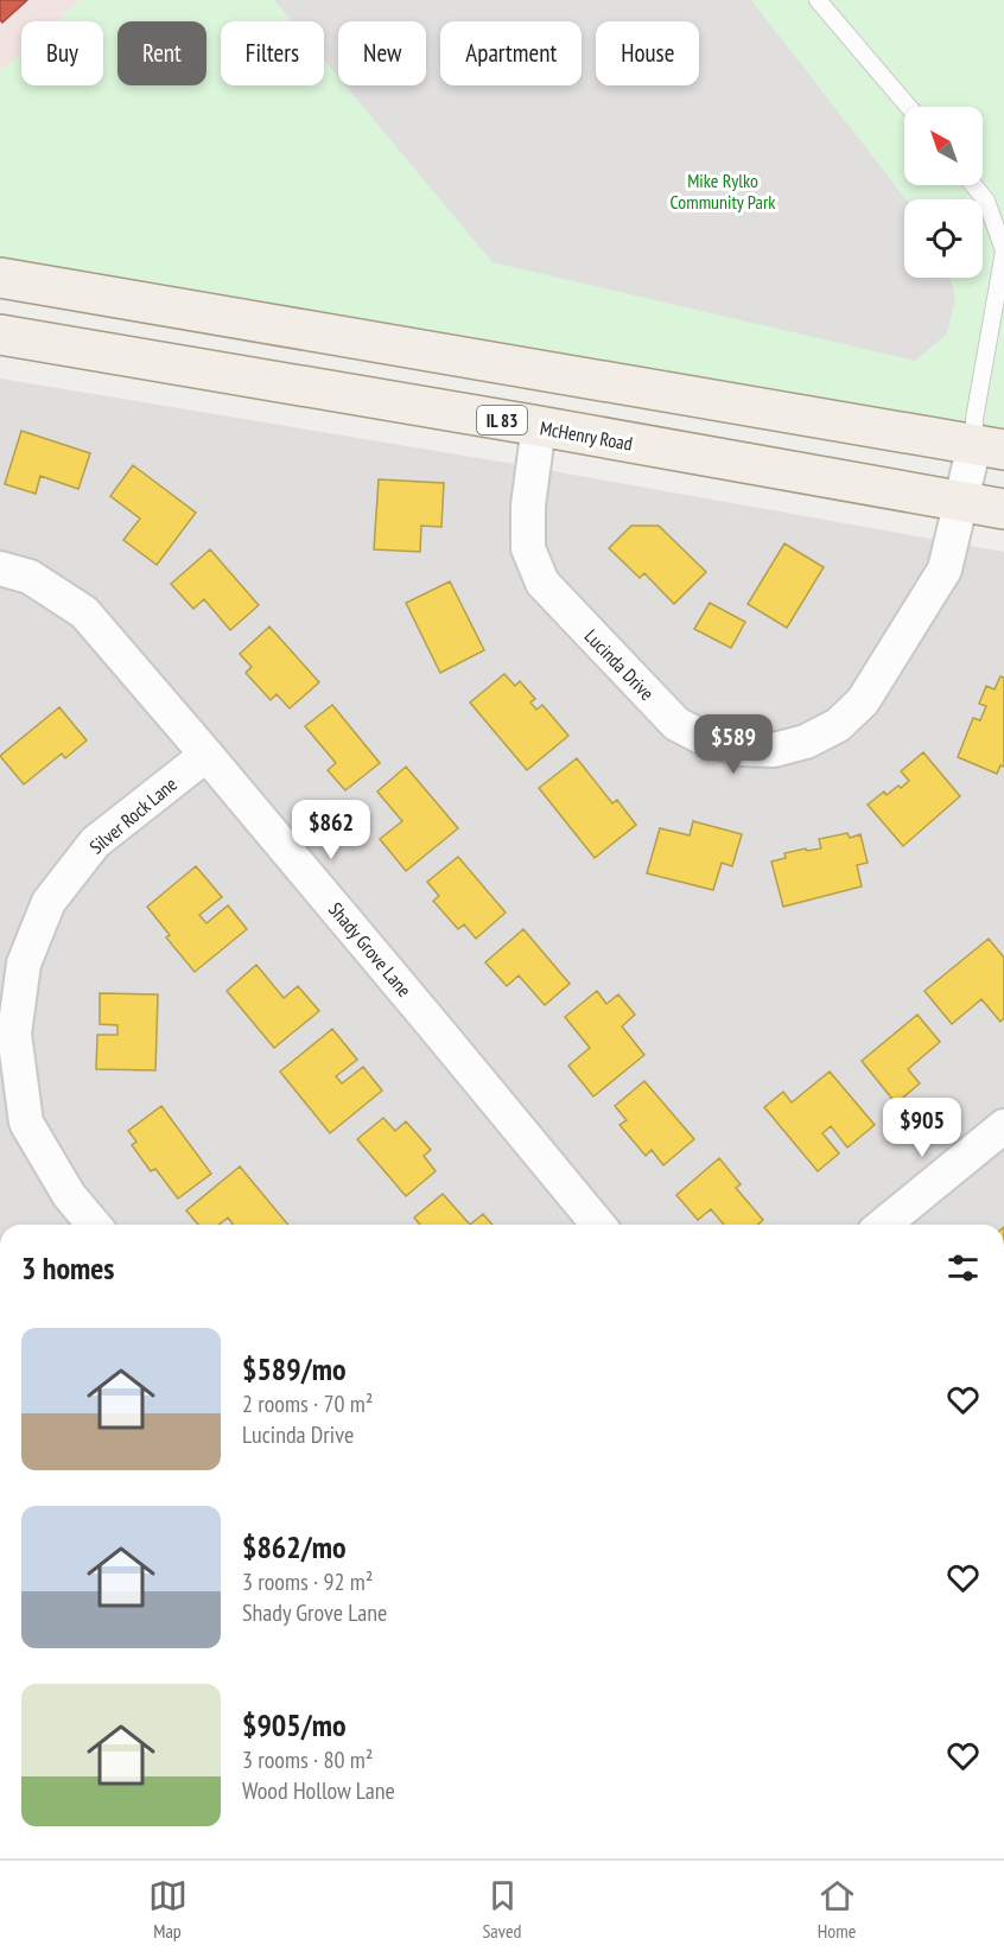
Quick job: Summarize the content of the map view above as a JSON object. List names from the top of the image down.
{
  "streets": {
    "main road": ["IL 83", "McHenry Road"],
    "street": ["Lucinda Drive", "Silver Rock Lane", "Shady Grove Lane"]
  },
  "crossings": [
    ["McHenry Road", "Lucinda Drive"],
    ["Silver Rock Lane", "Shady Grove Lane"]
  ],
  "parks": ["Mike Rylko Community Park"],
  "north": "top left",
  "page": {
    "chip": [
      "Buy",
      "Rent",
      "Filters",
      "New",
      "Apartment",
      "House"
    ],
    "price": ["$589", "$862", "$905"],
    "heading": "3 homes",
    "list": [
      {
        "name": "$589/mo",
        "note": "2 rooms · 70 m² · Lucinda Drive"
      },
      {
        "name": "$862/mo",
        "note": "3 rooms · 92 m² · Shady Grove Lane"
      },
      {
        "name": "$905/mo",
        "note": "3 rooms · 80 m² · Wood Hollow Lane"
      }
    ],
    "tabs": ["Map", "Saved", "Home"]
  }
}
